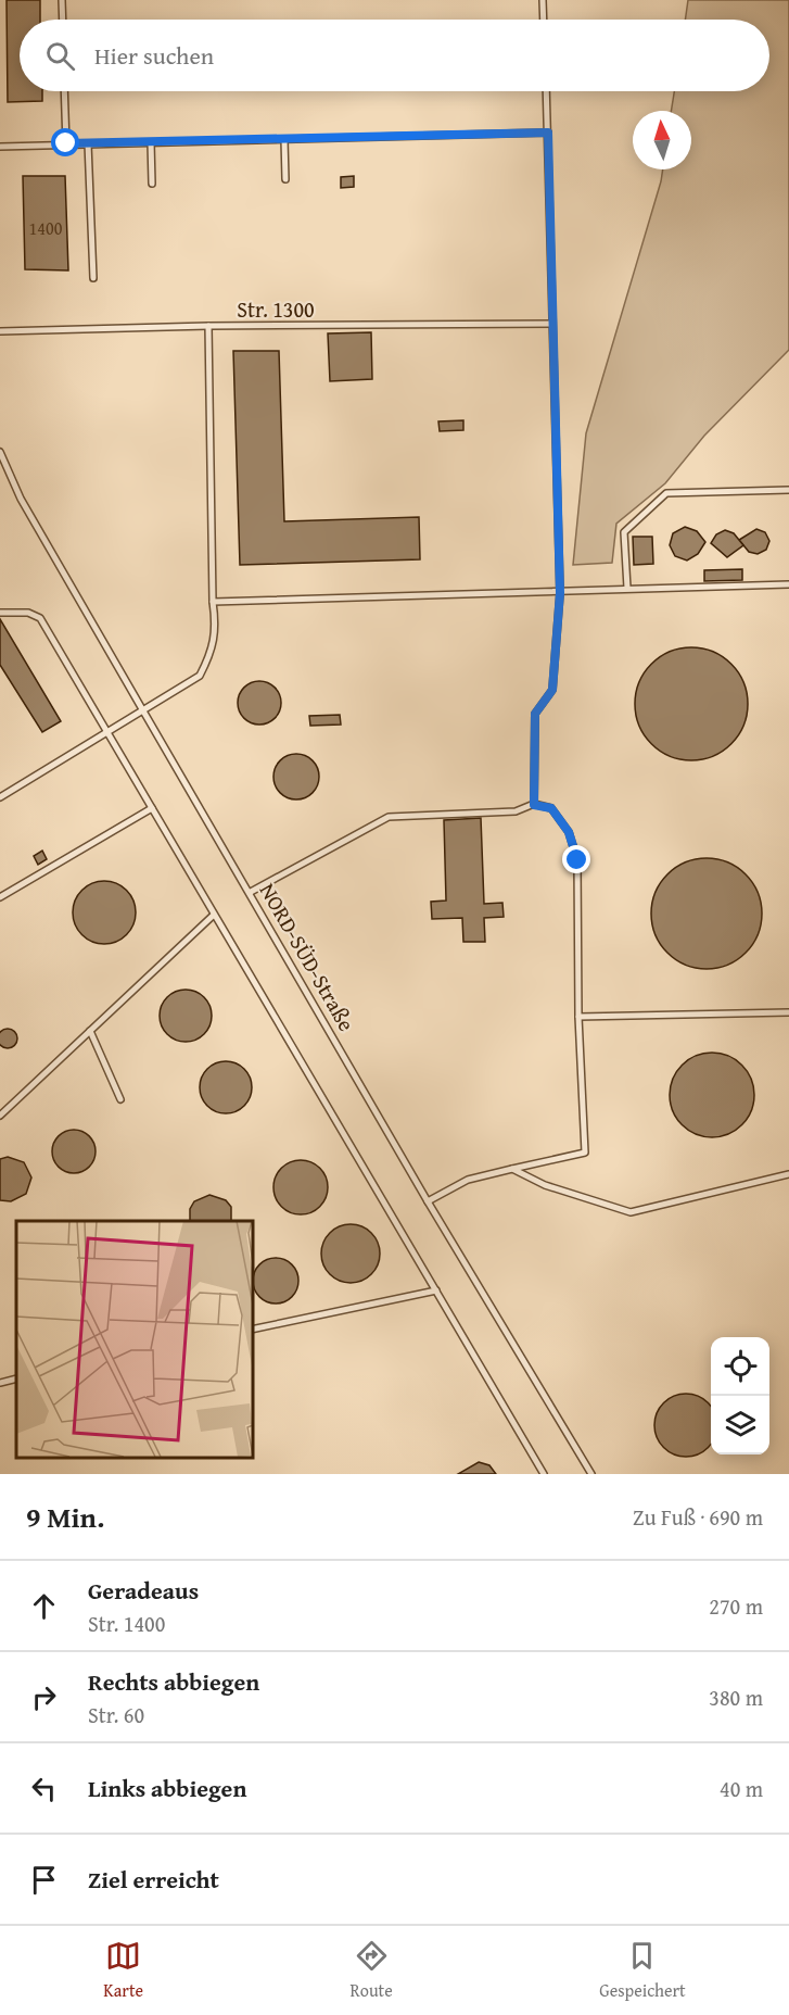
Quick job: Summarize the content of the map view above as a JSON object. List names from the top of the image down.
{
  "streets": {
    "lane": ["Str. 1300", "NORD-SÜD-Straße"]
  },
  "house_numbers": ["1400"],
  "north": "top",
  "page": {
    "search": "Hier suchen",
    "heading": ["9 Min.", "Zu Fuß · 690 m"],
    "list": [
      ["Geradeaus", "Str. 1400", "270 m"],
      ["Rechts abbiegen", "Str. 60", "380 m"],
      ["Links abbiegen", "40 m"],
      "Ziel erreicht"
    ],
    "nav": ["Karte", "Route", "Gespeichert"]
  }
}
